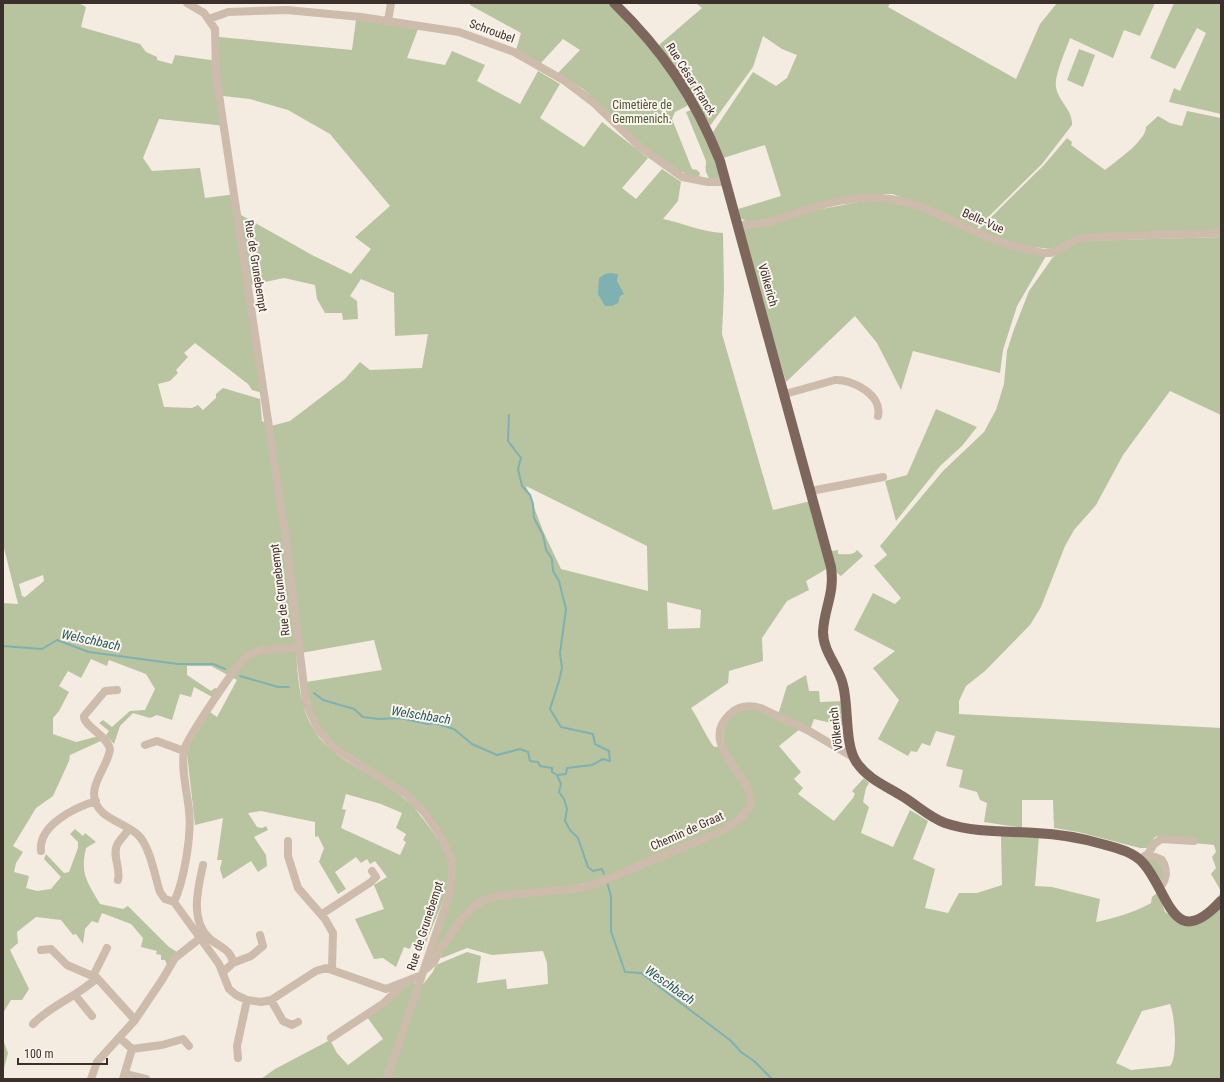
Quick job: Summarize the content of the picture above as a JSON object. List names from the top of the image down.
{
  "streets": {
    "main road": ["Rue César Franck", "Völkerich"],
    "street": [
      "Schroubel",
      "Belle-Vue",
      "Rue de Grunebempt",
      "Chemin de Graat"
    ]
  },
  "crossings": [
    ["Schroubel", "Rue César Franck"],
    ["Schroubel", "Rue de Grunebempt"],
    ["Schroubel", "Völkerich"],
    ["Rue César Franck", "Völkerich"],
    ["Belle-Vue", "Völkerich"],
    ["Rue de Grunebempt", "Chemin de Graat"],
    ["Völkerich", "Chemin de Graat"]
  ],
  "water": ["Welschbach", "Weschbach"],
  "parks": ["Cimetière de Gemmenich."],
  "scale_bar": "100 m"
}
